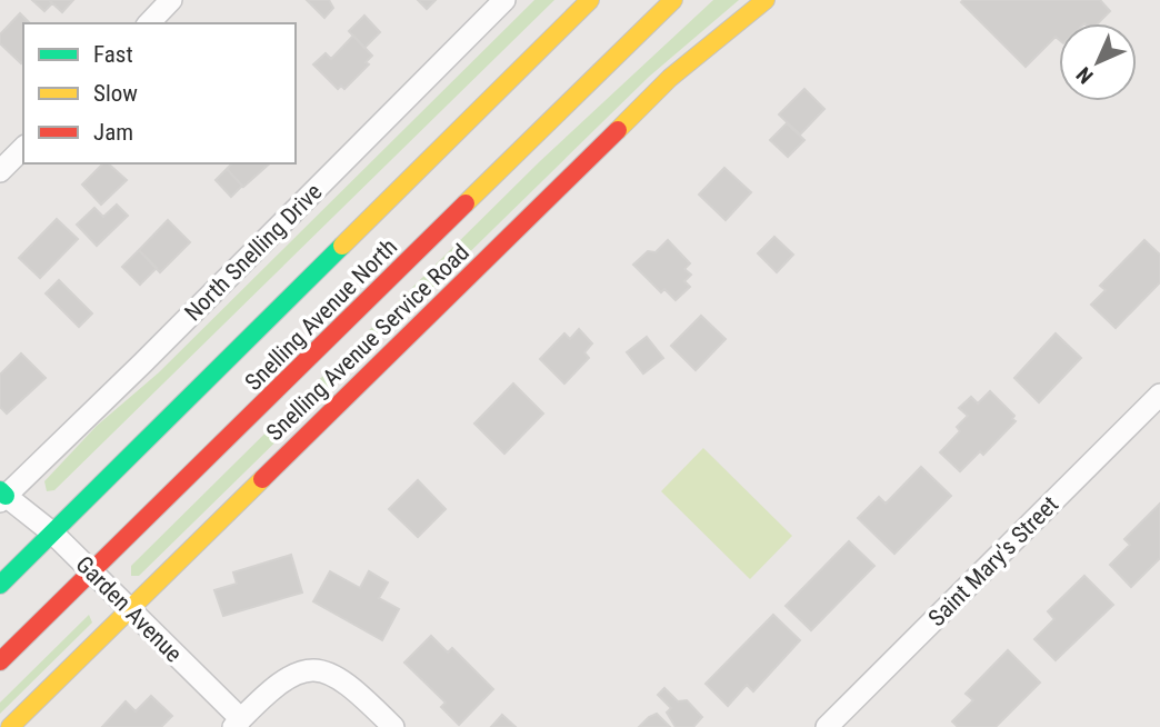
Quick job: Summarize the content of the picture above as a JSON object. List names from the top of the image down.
{
  "streets": {
    "main road": ["Snelling Avenue North", "Snelling Avenue Service Road"],
    "street": ["North Snelling Drive", "Saint Mary's Street", "Garden Avenue"]
  },
  "crossings": [
    ["North Snelling Drive", "Garden Avenue"],
    ["Snelling Avenue North", "Garden Avenue"],
    ["Snelling Avenue Service Road", "Garden Avenue"]
  ],
  "legend": ["Fast", "Slow", "Jam"],
  "north": "bottom left"
}
